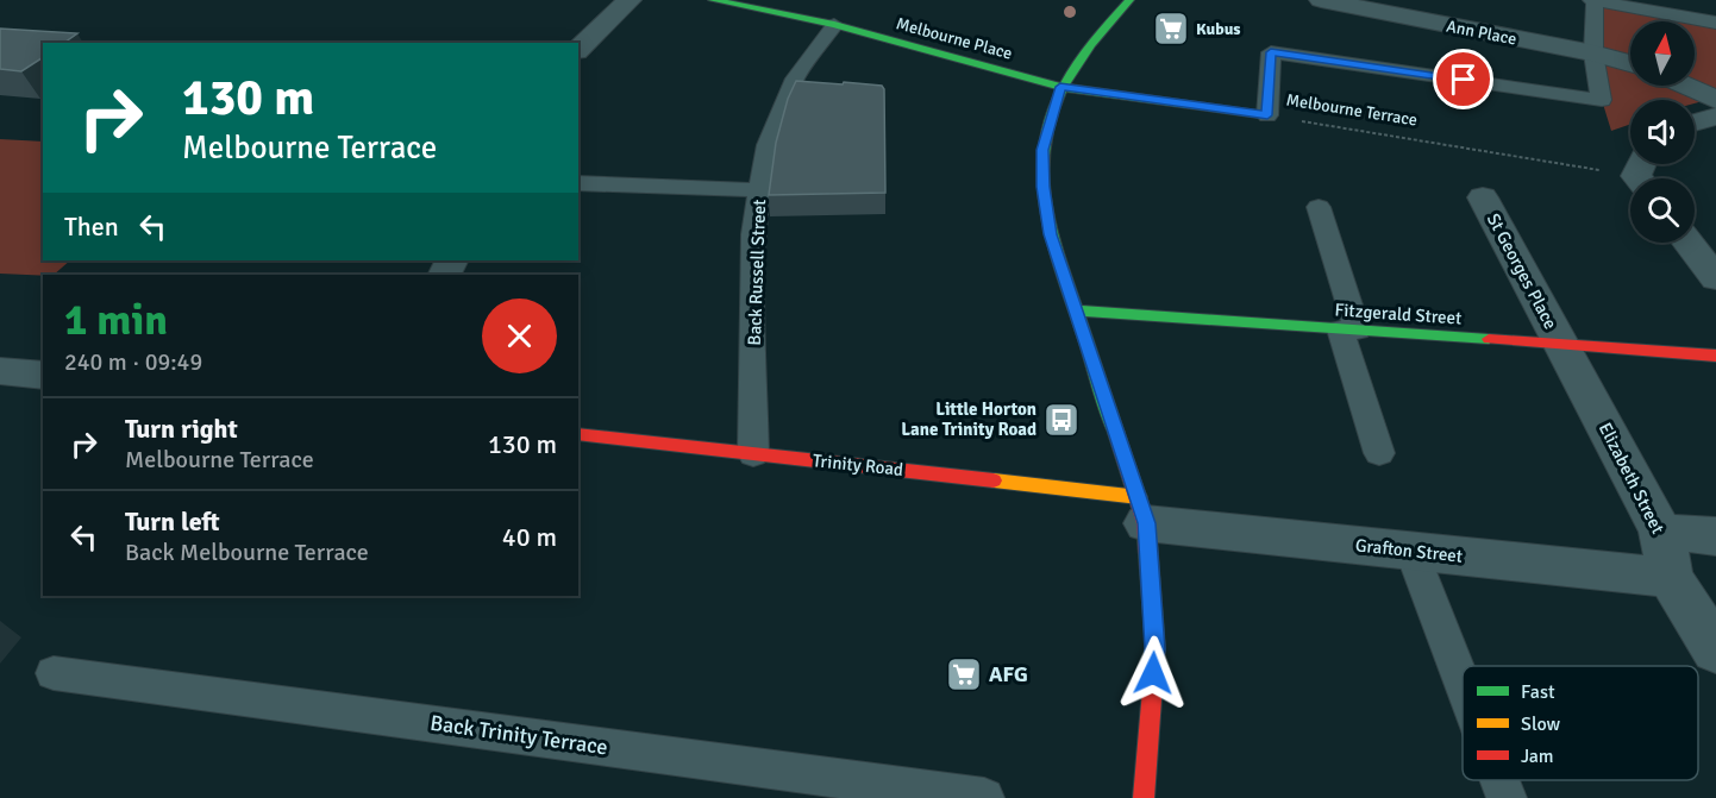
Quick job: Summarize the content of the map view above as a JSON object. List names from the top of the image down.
{
  "streets": {
    "street": [
      "Ann Place",
      "Melbourne Place",
      "Melbourne Terrace",
      "St Georges Place",
      "Fitzgerald Street",
      "Trinity Road",
      "Elizabeth Street",
      "Grafton Street"
    ],
    "lane": ["Back Russell Street", "Back Trinity Terrace"]
  },
  "crossings": [
    ["Melbourne Place", "Melbourne Terrace"],
    ["Melbourne Place", "Back Russell Street"],
    ["St Georges Place", "Fitzgerald Street"],
    ["St Georges Place", "Elizabeth Street"],
    ["Back Russell Street", "Trinity Road"],
    ["Fitzgerald Street", "Elizabeth Street"],
    ["Trinity Road", "Grafton Street"],
    ["Elizabeth Street", "Grafton Street"]
  ],
  "places": {
    "supermarket": ["Kubus", "AFG"],
    "bus stop": ["Little Horton Lane Trinity Road"]
  },
  "legend": ["Fast", "Slow", "Jam"],
  "north": "top",
  "page": {
    "turn": ["130 m", "Melbourne Terrace"],
    "then": "Then",
    "heading": ["1 min", "240 m · 09:49"],
    "list": [
      {
        "name": "Turn right",
        "note": "Melbourne Terrace",
        "value": "130 m"
      },
      {
        "name": "Turn left",
        "note": "Back Melbourne Terrace",
        "value": "40 m"
      }
    ]
  }
}
